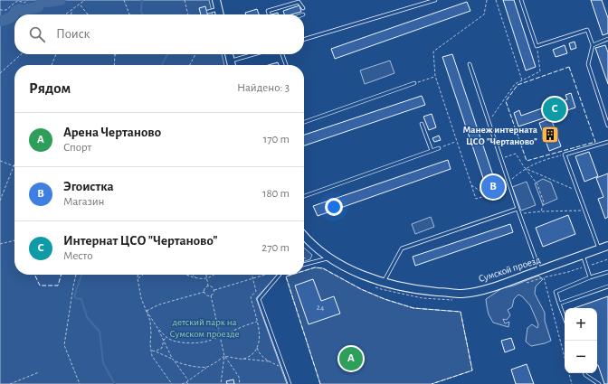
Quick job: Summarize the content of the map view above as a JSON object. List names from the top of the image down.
{
  "streets": {
    "street": ["Сумской проезд"]
  },
  "parks": ["детский парк на Сумском проезде"],
  "places": {
    "building": ["Манеж интерната ЦСО \"Чертаново\""]
  },
  "house_numbers": ["24"],
  "page": {
    "search": "Поиск",
    "heading": ["Рядом", "Найдено: 3"],
    "pins": ["C", "B", "A"],
    "list": [
      {
        "mark": "A",
        "name": "Арена Чертаново",
        "note": "Спорт",
        "value": "170 m"
      },
      {
        "mark": "B",
        "name": "Эгоистка",
        "note": "Магазин",
        "value": "180 m"
      },
      {
        "mark": "C",
        "name": "Интернат ЦСО \"Чертаново\"",
        "note": "Место",
        "value": "270 m"
      }
    ],
    "map_buttons": ["+", "−"]
  }
}
